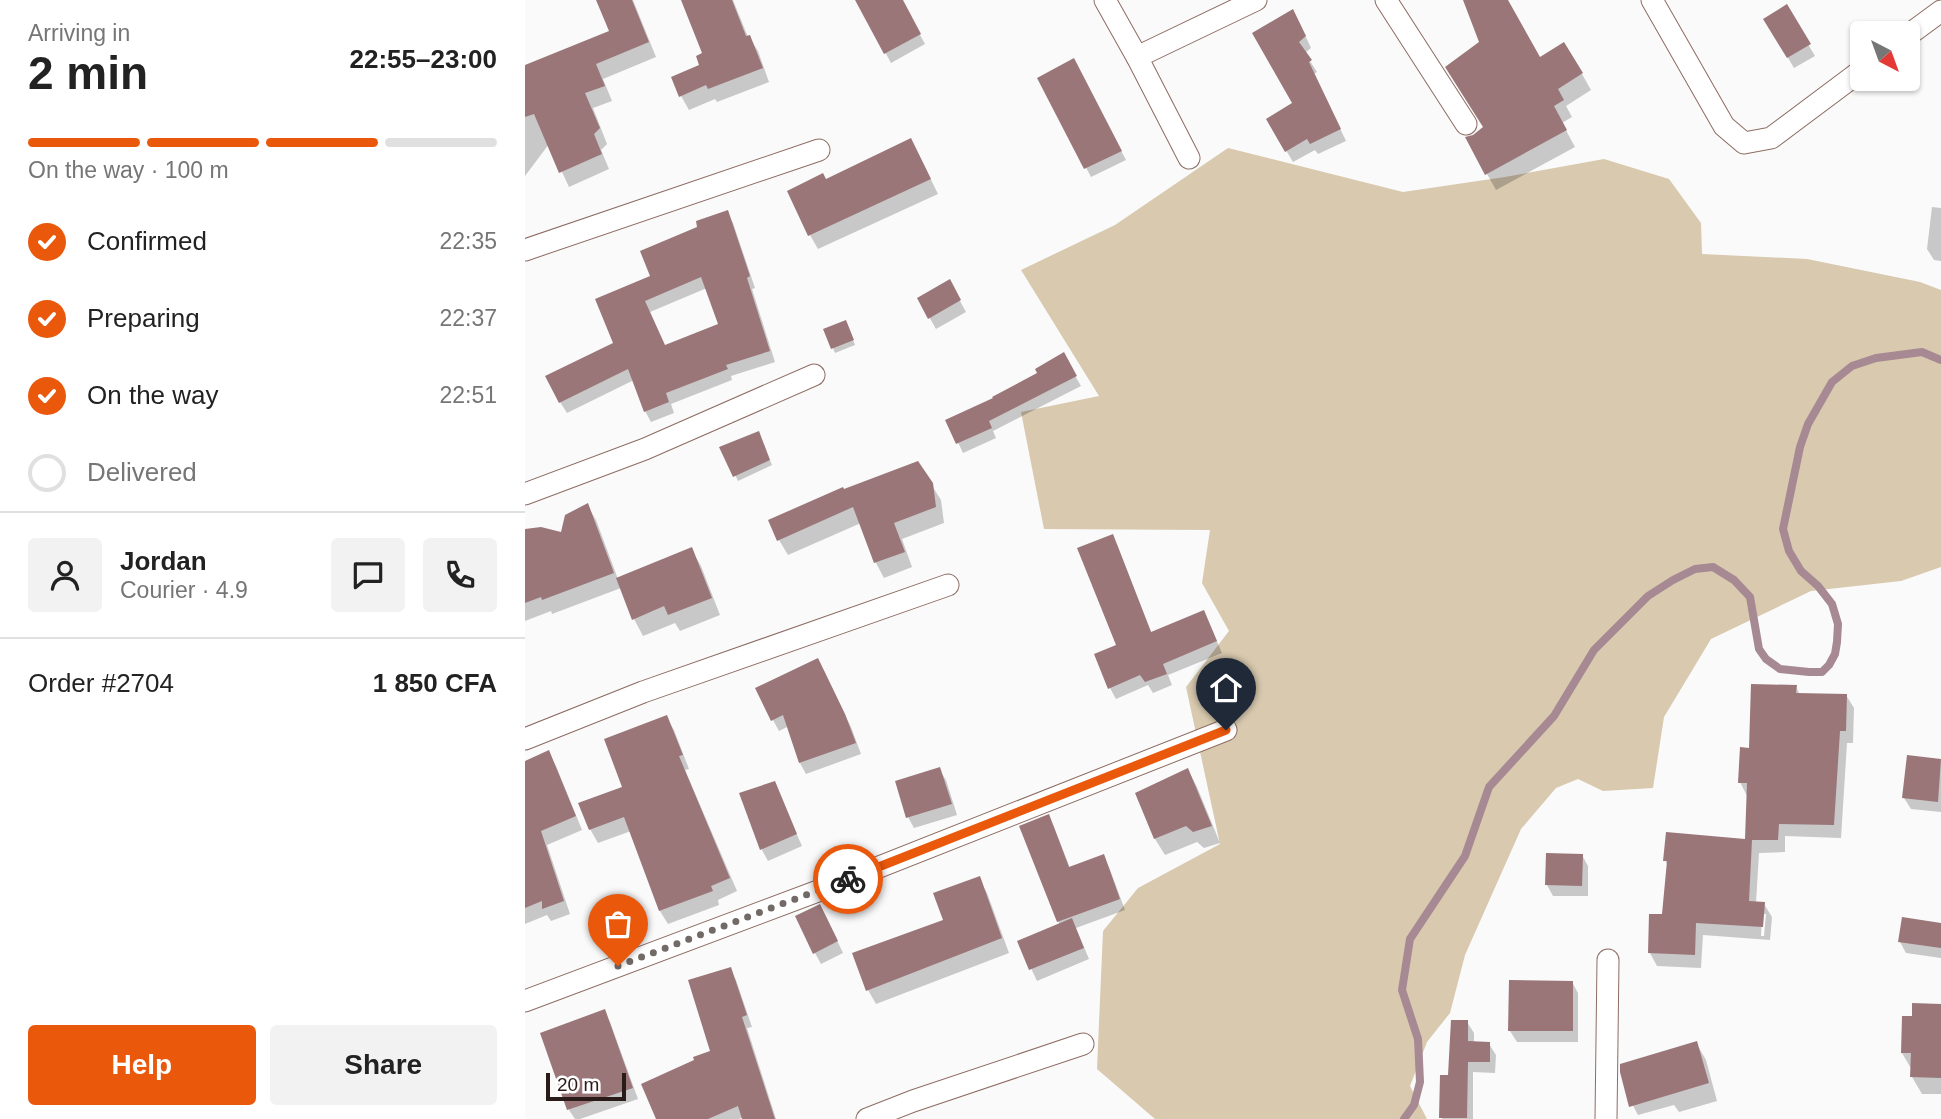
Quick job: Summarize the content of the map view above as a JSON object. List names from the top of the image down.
{
  "scale_bar": "20 m",
  "north": "bottom right",
  "page": {
    "heading": ["2 min", "Arriving in", "22:55–23:00"],
    "panel": [
      "Jordan",
      "Courier · 4.9",
      "Order #2704",
      "1 850 CFA"
    ],
    "bar": "On the way · 100 m",
    "list": [
      ["Confirmed", "22:35"],
      ["Preparing", "22:37"],
      ["On the way", "22:51"],
      "Delivered"
    ],
    "buttons": ["Help", "Share"],
    "scale": "20 m"
  }
}
